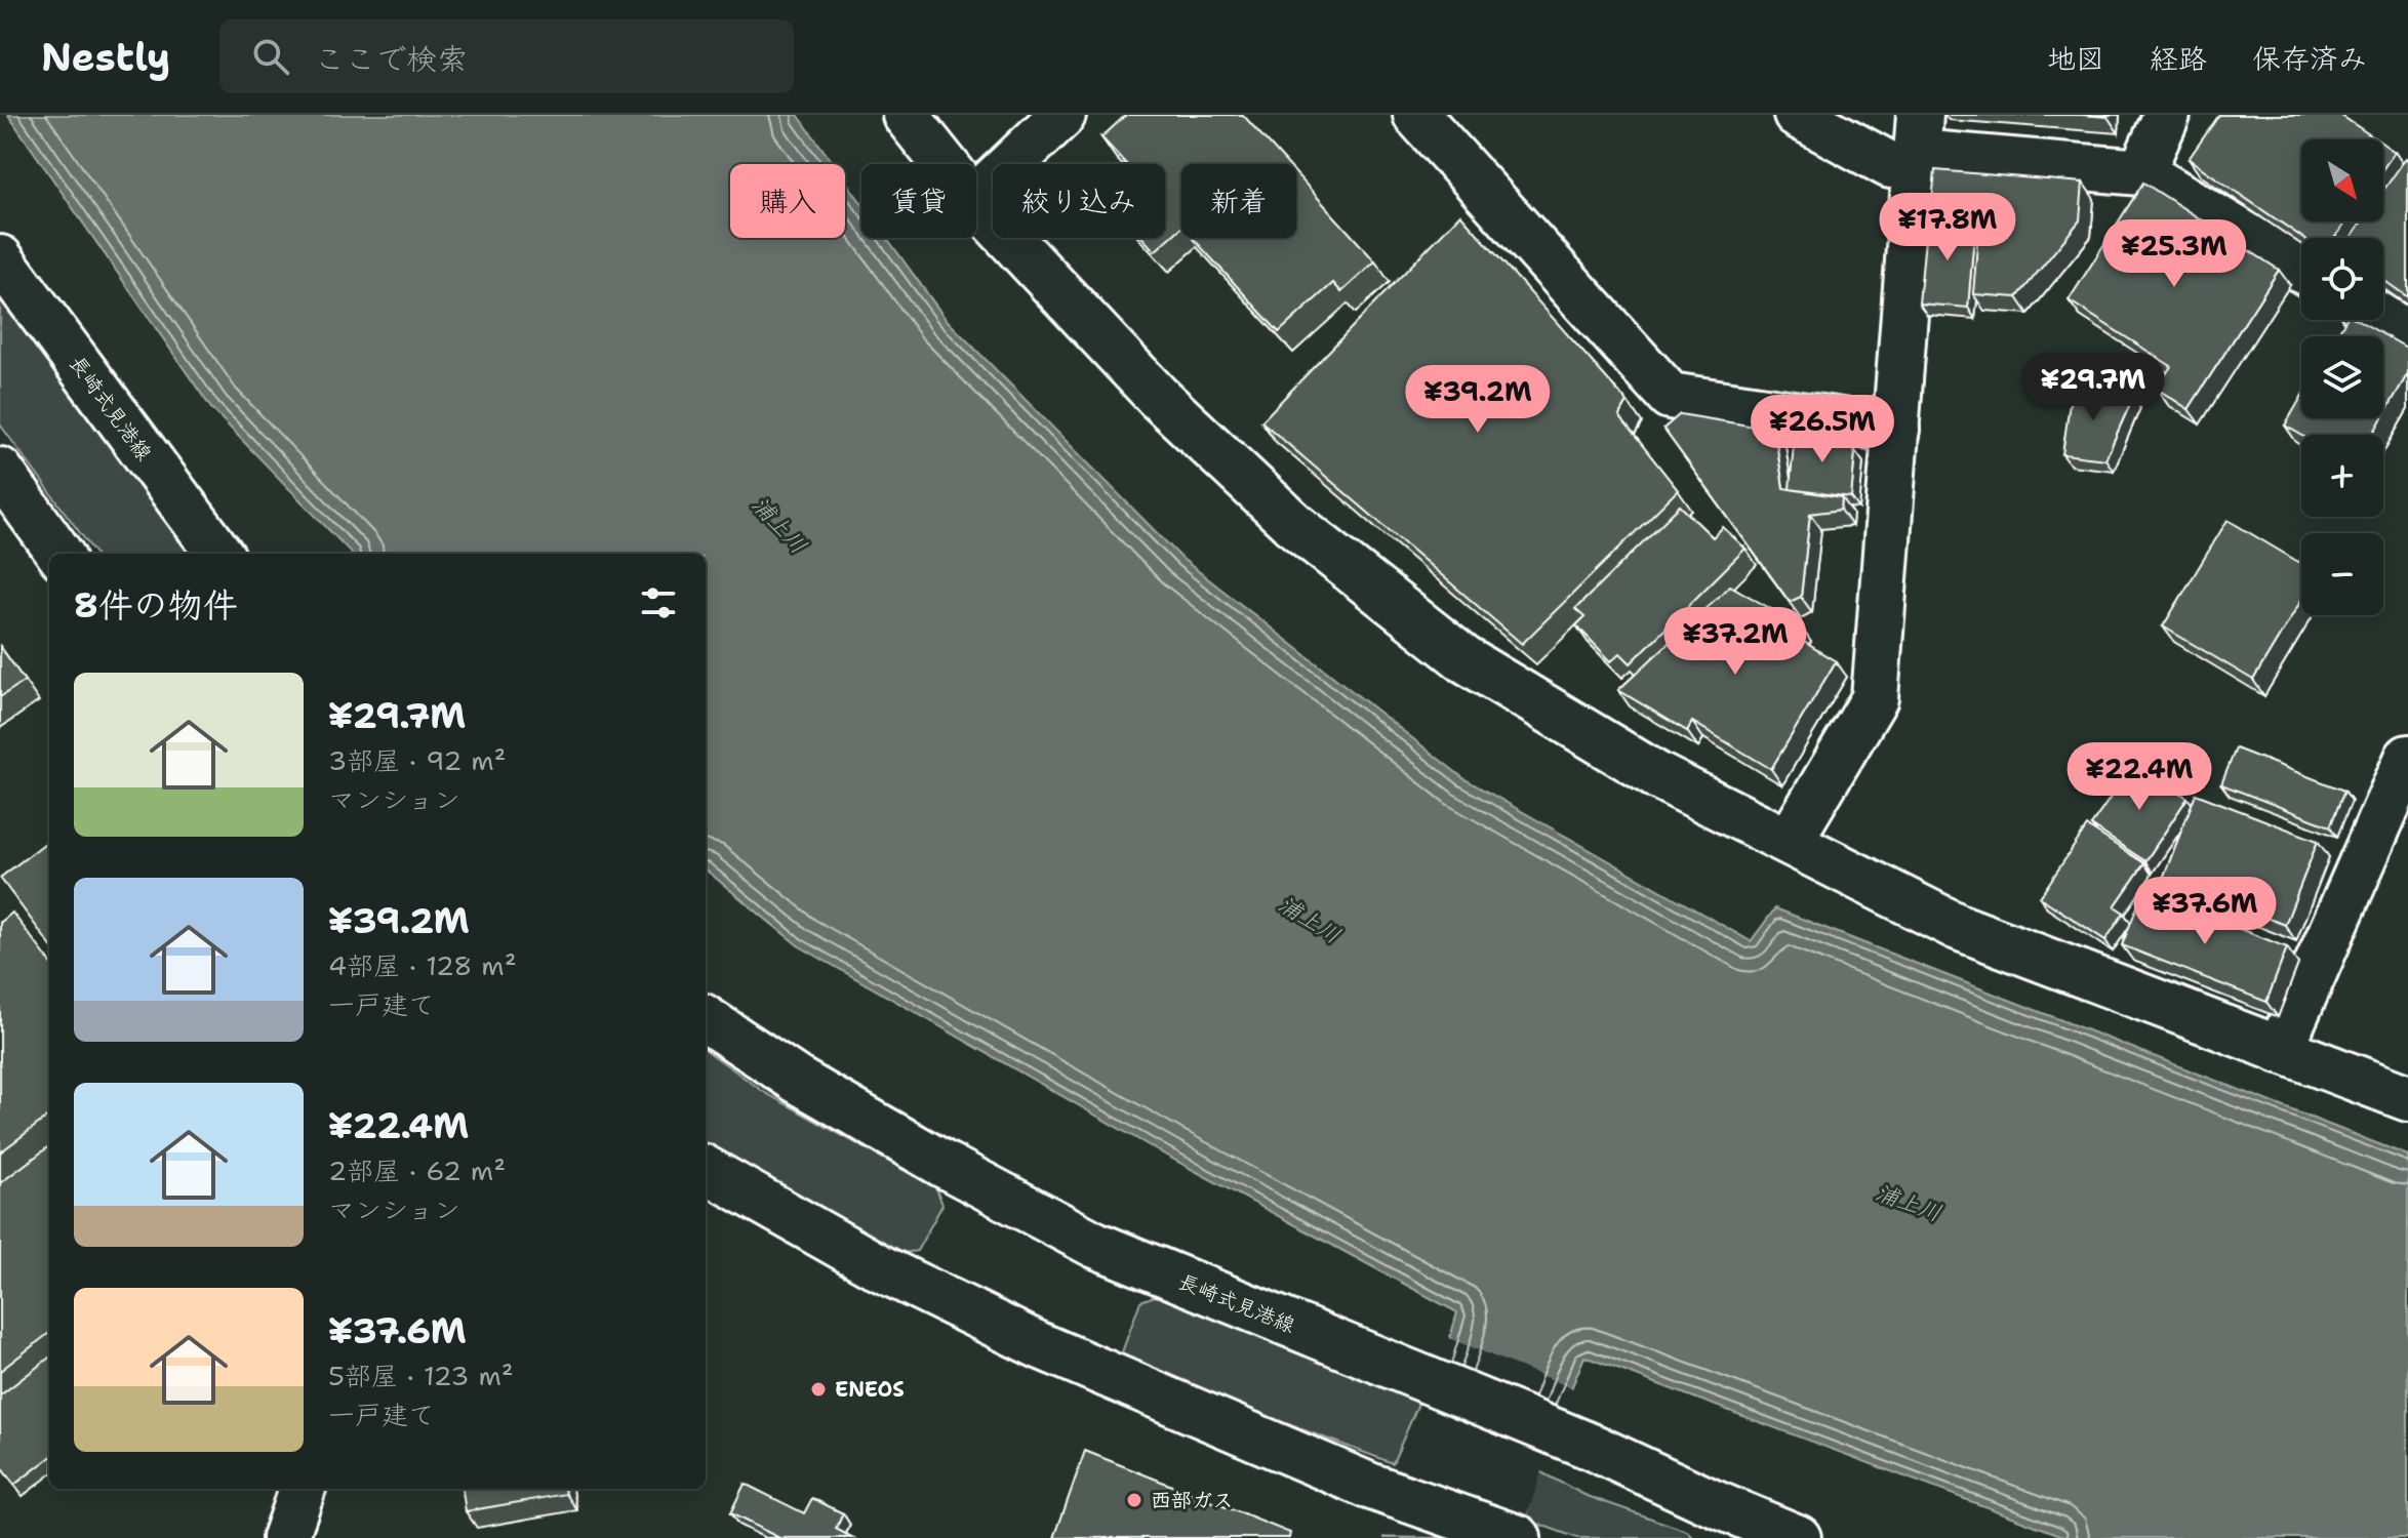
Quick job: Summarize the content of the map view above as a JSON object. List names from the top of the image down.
{
  "streets": {
    "street": ["長崎式見港線"]
  },
  "water": ["浦上川"],
  "places": ["ENEOS", "西部ガス"],
  "north": "bottom right",
  "page": {
    "header": "Nestly",
    "search": "ここで検索",
    "nav": ["地図", "経路", "保存済み"],
    "map_buttons": ["+", "−"],
    "chip": [
      "購入",
      "賃貸",
      "絞り込み",
      "新着"
    ],
    "price": [
      "¥17.8M",
      "¥25.3M",
      "¥29.7M",
      "¥39.2M",
      "¥26.5M",
      "¥37.2M",
      "¥22.4M",
      "¥37.6M"
    ],
    "heading": "8件の物件",
    "list": [
      {
        "name": "¥29.7M",
        "note": "3部屋 · 92 m² · マンション"
      },
      {
        "name": "¥39.2M",
        "note": "4部屋 · 128 m² · 一戸建て"
      },
      {
        "name": "¥22.4M",
        "note": "2部屋 · 62 m² · マンション"
      },
      {
        "name": "¥37.6M",
        "note": "5部屋 · 123 m² · 一戸建て"
      }
    ]
  }
}
